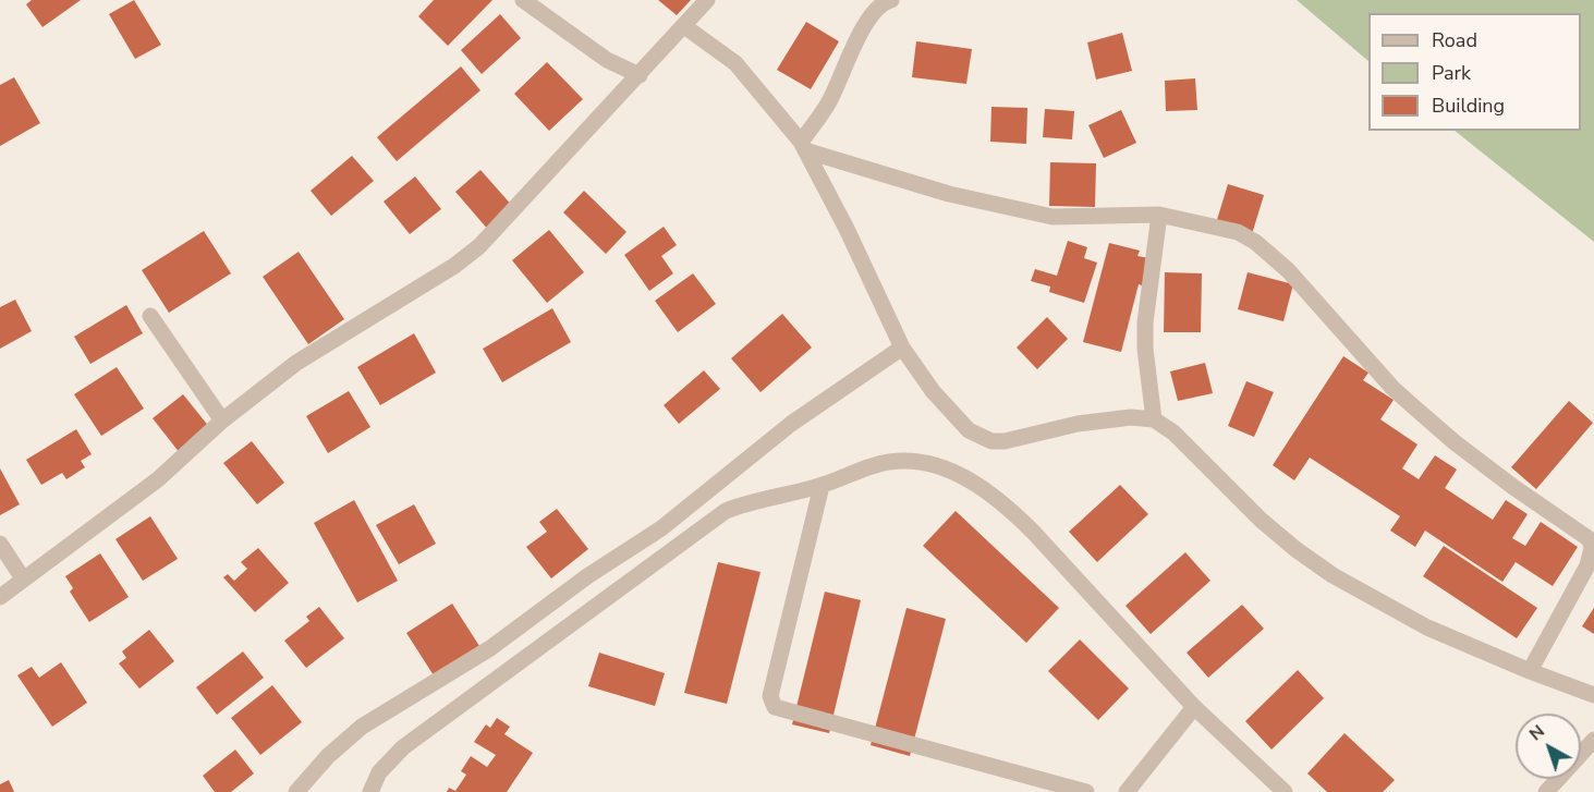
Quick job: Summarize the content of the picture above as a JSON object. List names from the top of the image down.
{
  "legend": ["Road", "Park", "Building"],
  "north": "top left"
}
